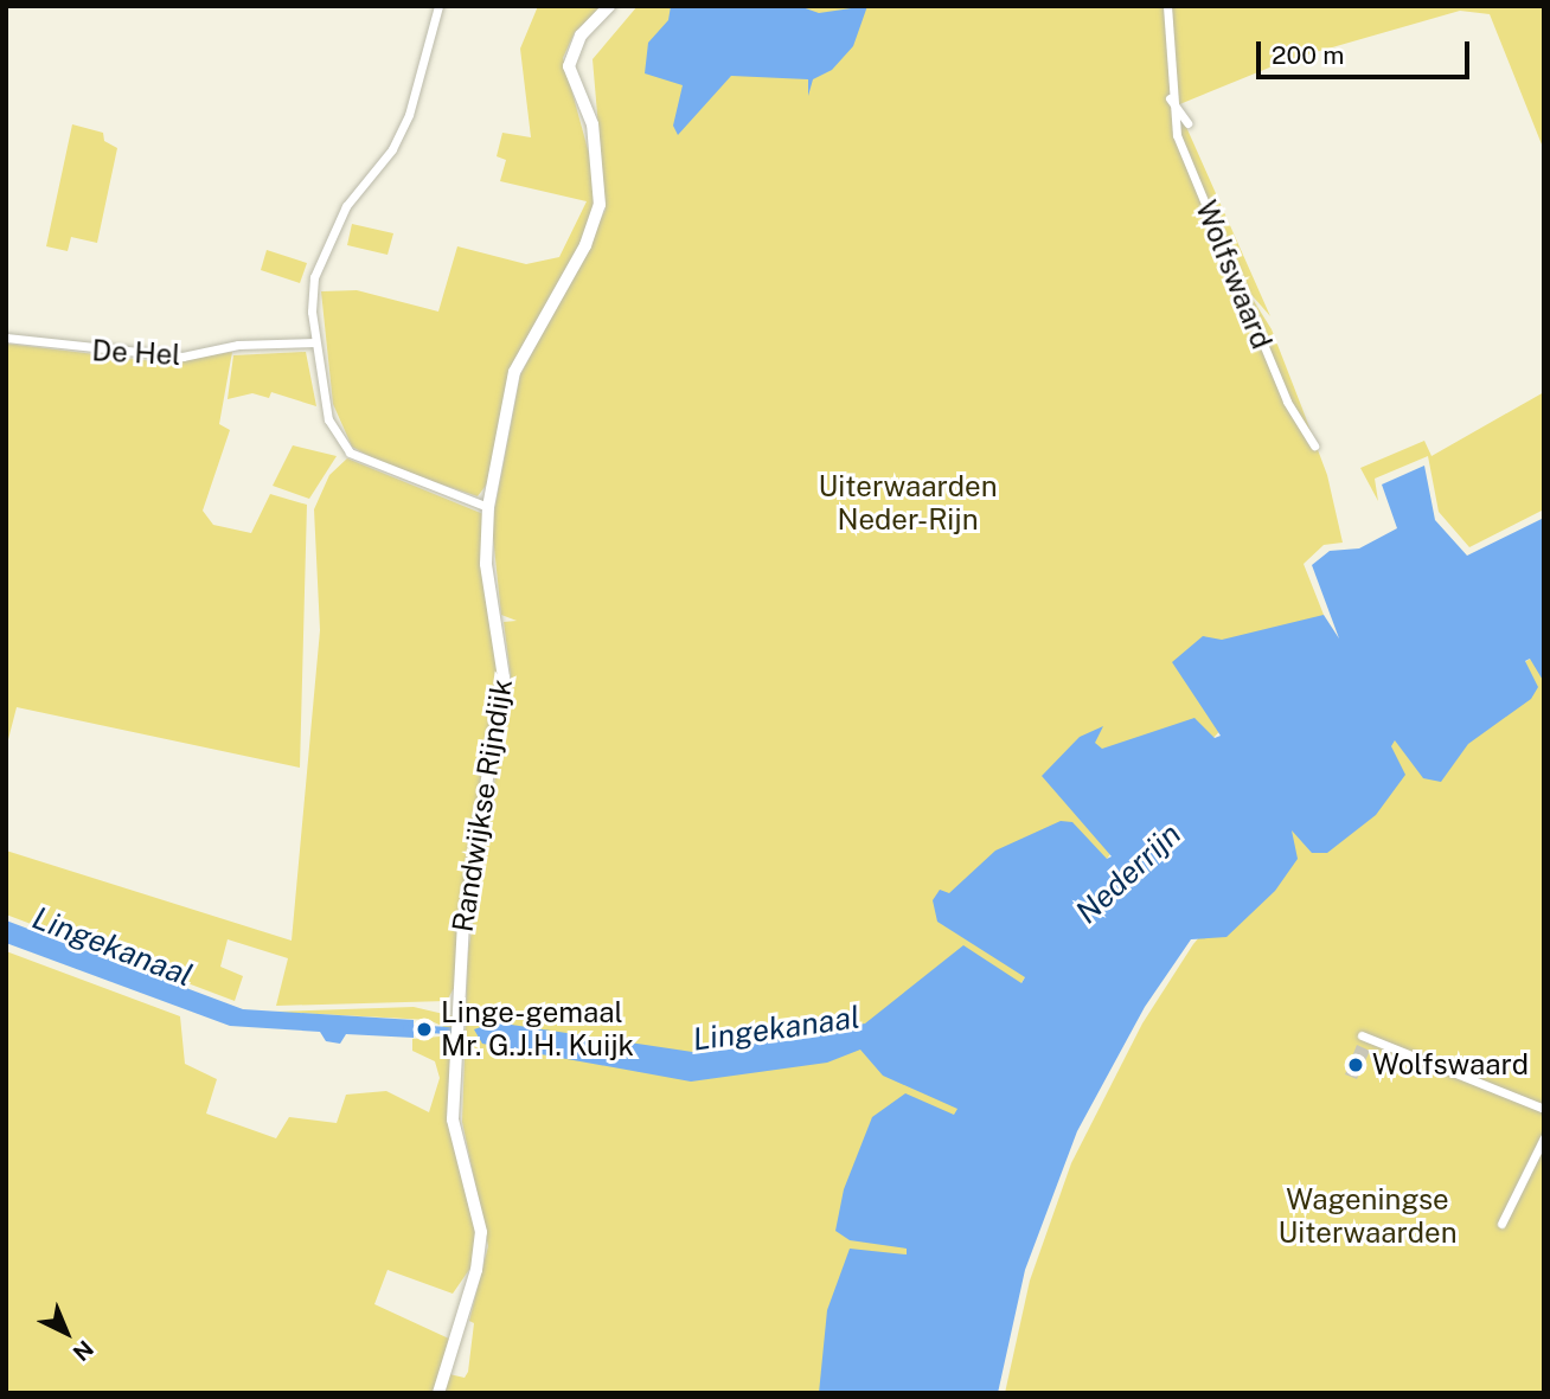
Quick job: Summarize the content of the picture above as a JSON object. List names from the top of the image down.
{
  "streets": {
    "street": ["Wolfswaard", "De Hel", "Randwijkse Rijndijk"]
  },
  "water": ["Nederrijn", "Lingekanaal"],
  "parks": ["Uiterwaarden Neder-Rijn", "Wageningse Uiterwaarden"],
  "places": ["Linge-gemaal Mr. G.J.H. Kuijk", "Wolfswaard"],
  "scale_bar": "200 m",
  "north": "bottom right"
}
